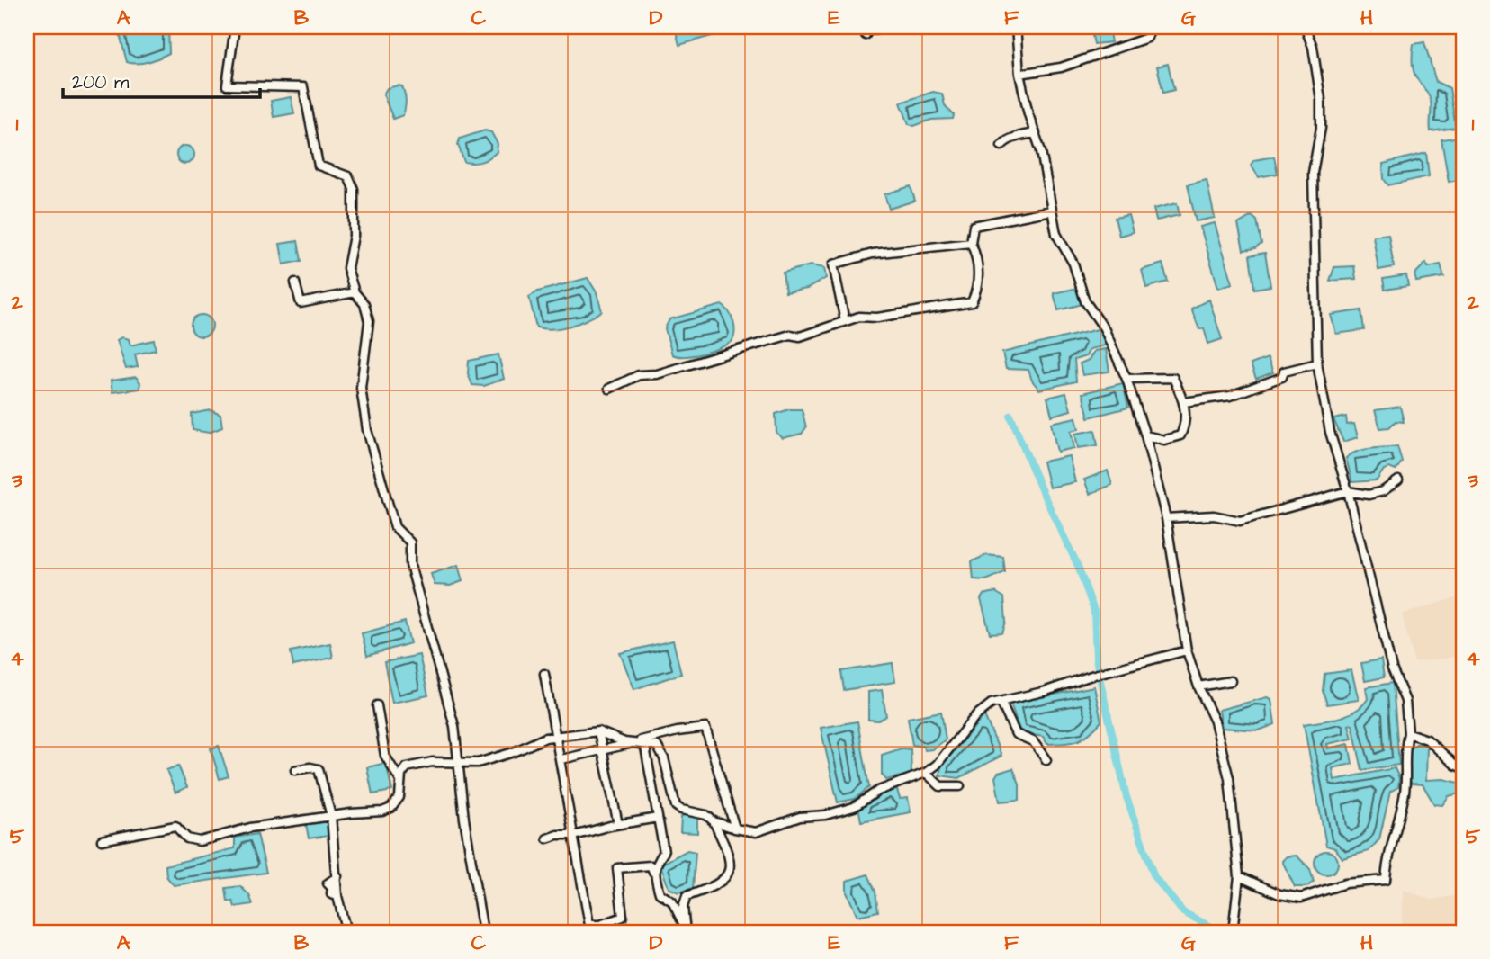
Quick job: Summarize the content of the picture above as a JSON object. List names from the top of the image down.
{
  "scale_bar": "200 m",
  "grid": {
    "columns": [
      "A",
      "B",
      "C",
      "D",
      "E",
      "F",
      "G",
      "H"
    ],
    "rows": [
      "1",
      "2",
      "3",
      "4",
      "5"
    ]
  }
}
